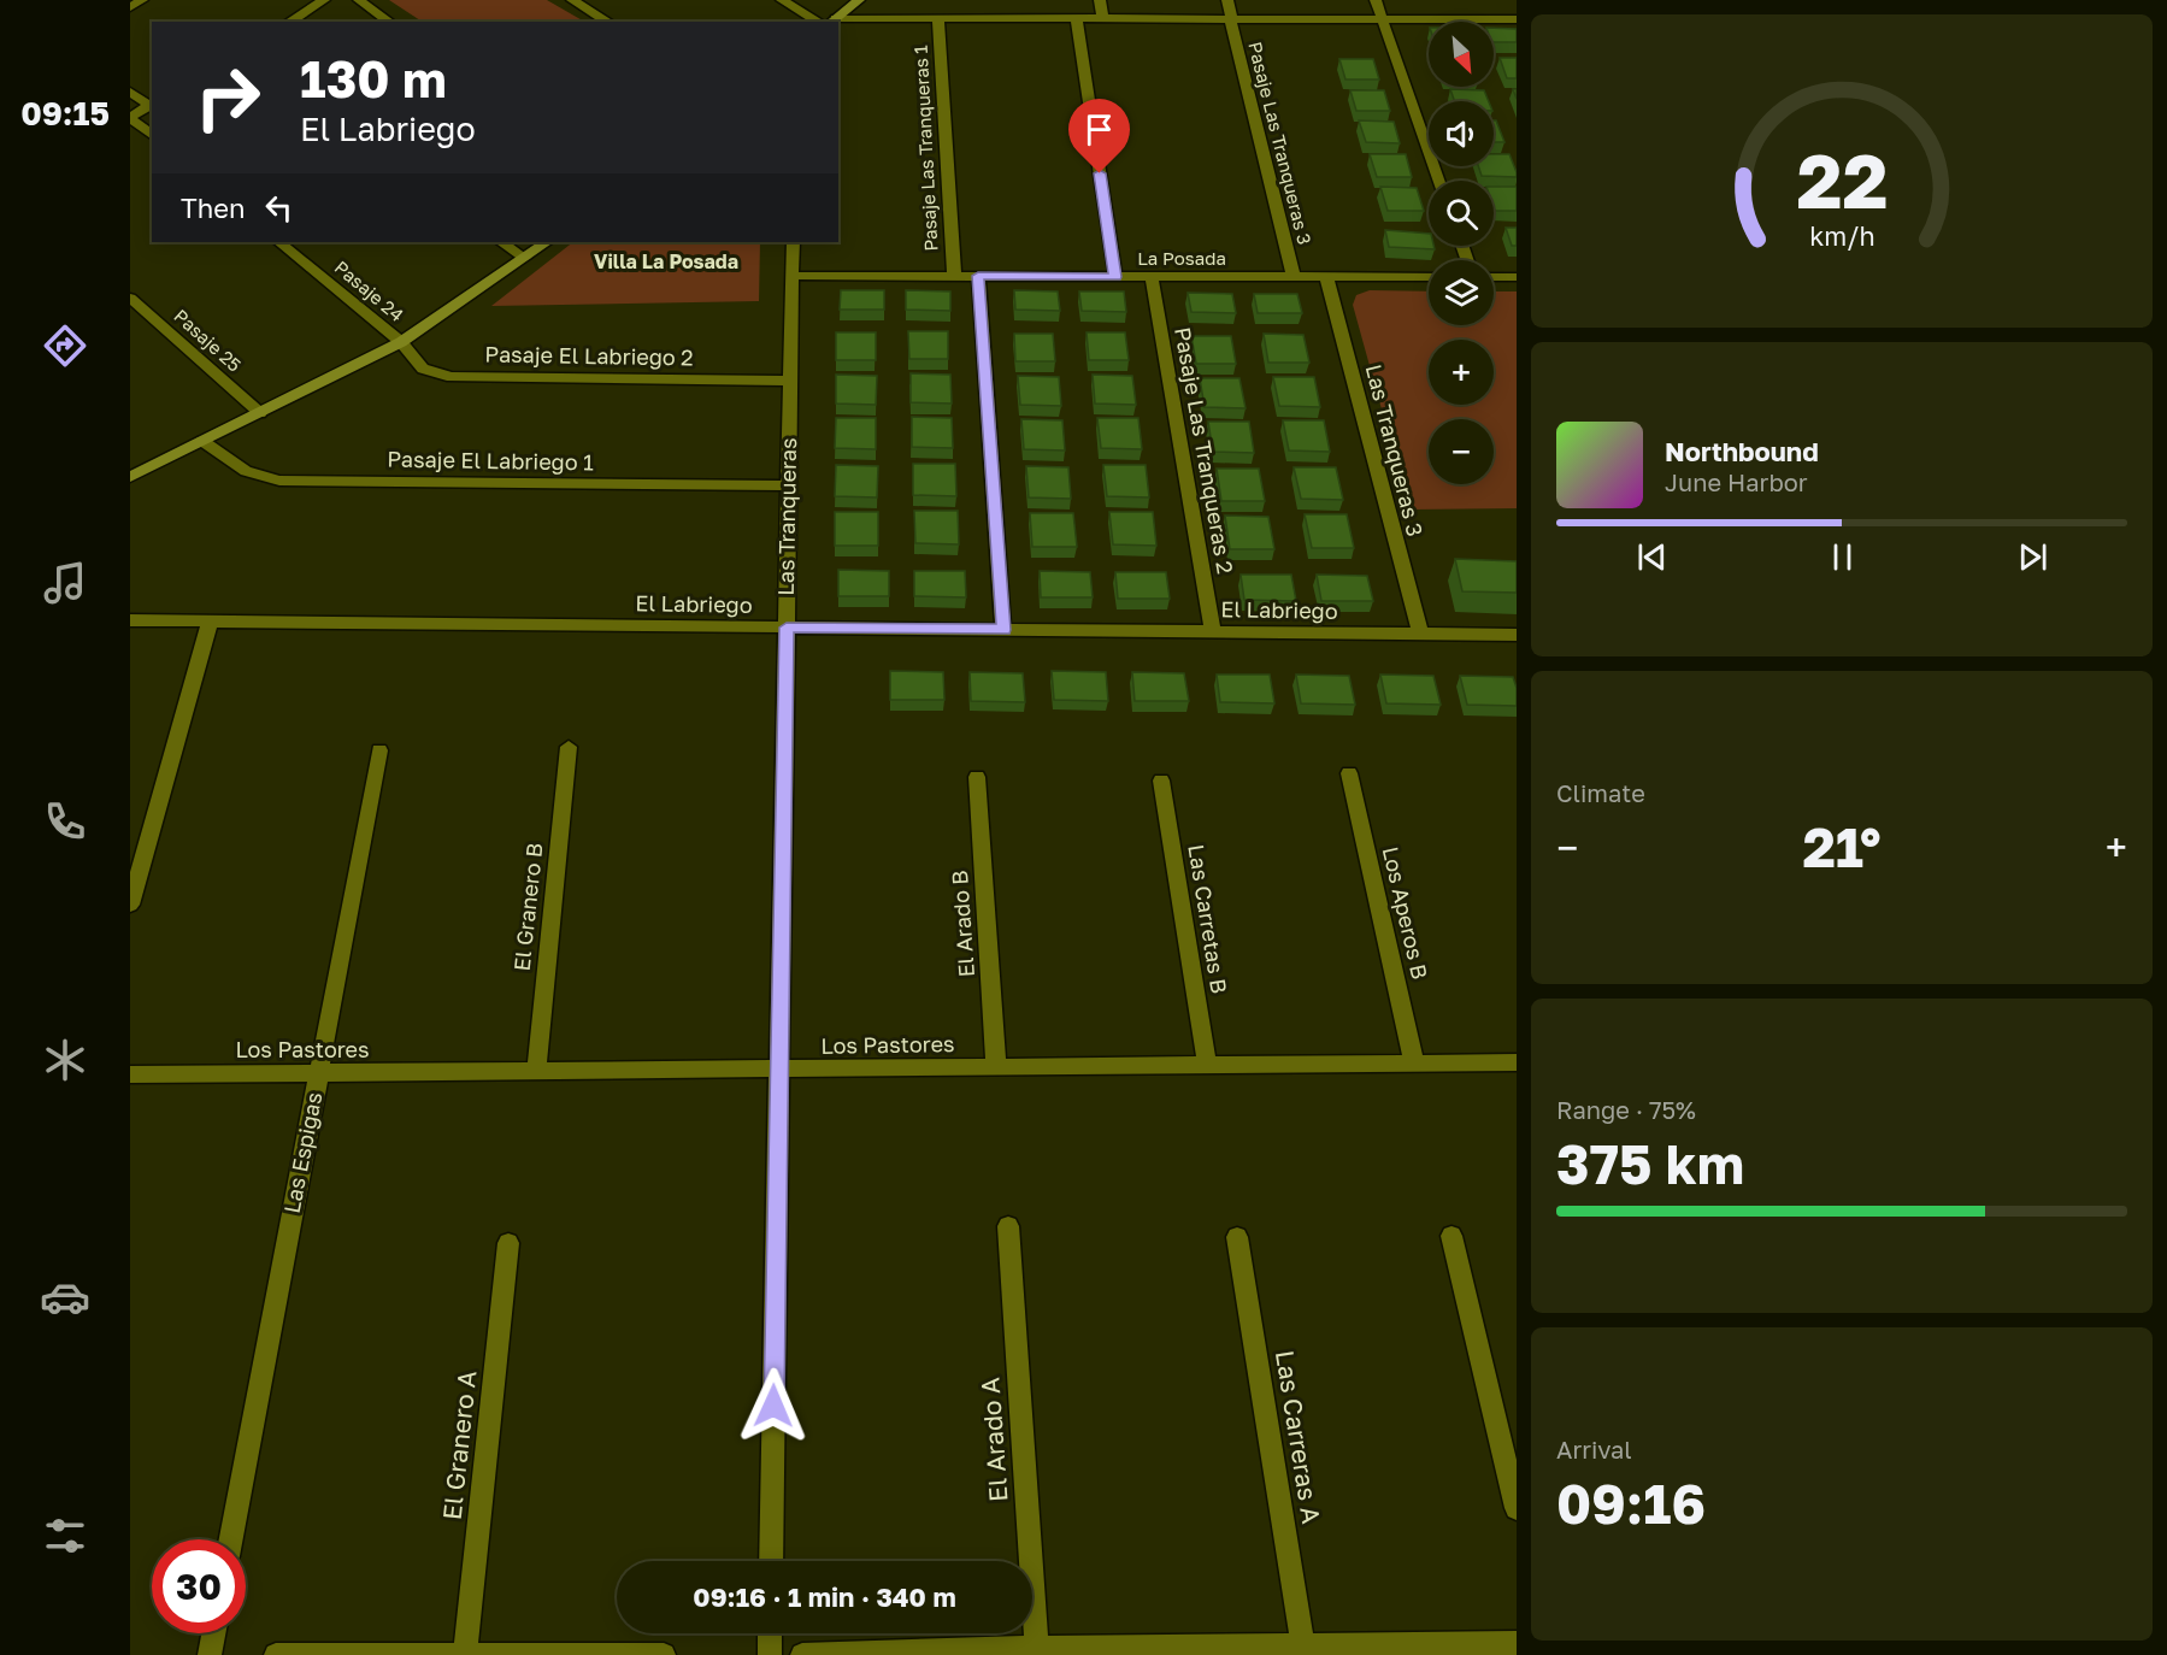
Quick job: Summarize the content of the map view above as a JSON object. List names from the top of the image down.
{
  "streets": {
    "street": [
      "Pasaje Las Tranqueras 3",
      "Pasaje Las Tranqueras 1",
      "La Posada",
      "Pasaje 24",
      "Pasaje 25",
      "Pasaje El Labriego 2",
      "Pasaje Las Tranqueras 2",
      "Las Tranqueras 3",
      "Pasaje El Labriego 1",
      "Las Tranqueras",
      "El Labriego",
      "El Granero B",
      "Los Aperos B",
      "Las Carretas B",
      "El Arado B",
      "Los Pastores",
      "Las Espigas",
      "Las Carreras A",
      "El Arado A",
      "El Granero A"
    ]
  },
  "crossings": [
    ["Pasaje Las Tranqueras 3", "La Posada"],
    ["Pasaje Las Tranqueras 1", "La Posada"],
    ["La Posada", "Pasaje Las Tranqueras 2"],
    ["La Posada", "Las Tranqueras 3"],
    ["La Posada", "Las Tranqueras"],
    ["Pasaje 24", "Pasaje El Labriego 2"],
    ["Pasaje El Labriego 2", "Las Tranqueras"],
    ["Pasaje Las Tranqueras 2", "El Labriego"],
    ["Las Tranqueras 3", "El Labriego"],
    ["Pasaje El Labriego 1", "Las Tranqueras"],
    ["Las Tranqueras", "El Labriego"],
    ["Las Tranqueras", "Los Pastores"],
    ["El Granero B", "Los Pastores"],
    ["Los Aperos B", "Los Pastores"],
    ["Las Carretas B", "Los Pastores"],
    ["El Arado B", "Los Pastores"],
    ["Los Pastores", "Las Espigas"]
  ],
  "districts": ["Villa La Posada"],
  "north": "bottom right",
  "page": {
    "tabs": "09:15",
    "map_buttons": ["+", "−"],
    "turn": ["130 m", "El Labriego"],
    "then": "Then",
    "song": ["Northbound", "June Harbor"],
    "tile": [
      "Climate",
      ["Range · 75%", "375 km"],
      ["Arrival", "09:16"]
    ],
    "heat": ["−", "21°", "+"],
    "limit": "30",
    "trip": "09:16 · 1 min · 340 m",
    "gauge": ["22", "km/h"]
  }
}
